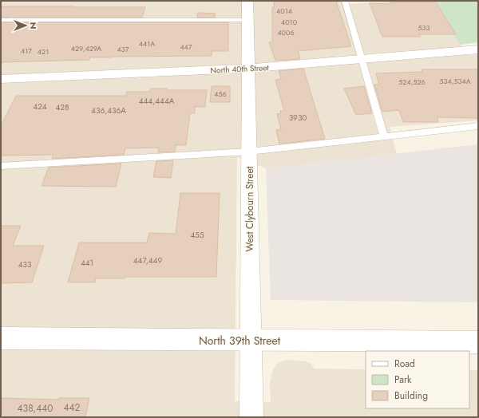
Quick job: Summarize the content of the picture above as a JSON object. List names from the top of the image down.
{
  "streets": {
    "street": ["North 40th Street", "West Clybourn Street", "North 39th Street"]
  },
  "crossings": [
    ["North 40th Street", "West Clybourn Street"],
    ["West Clybourn Street", "North 39th Street"]
  ],
  "house_numbers": [
    "4014",
    "4010",
    "533",
    "4006",
    "441A",
    "447",
    "429,429A",
    "437",
    "417",
    "421",
    "534,534A",
    "524,526",
    "456",
    "444,444A",
    "424",
    "428",
    "436,436A",
    "3930",
    "455",
    "447,449",
    "441",
    "433",
    "442",
    "438,440"
  ],
  "legend": ["Road", "Park", "Building"],
  "north": "right"
}
